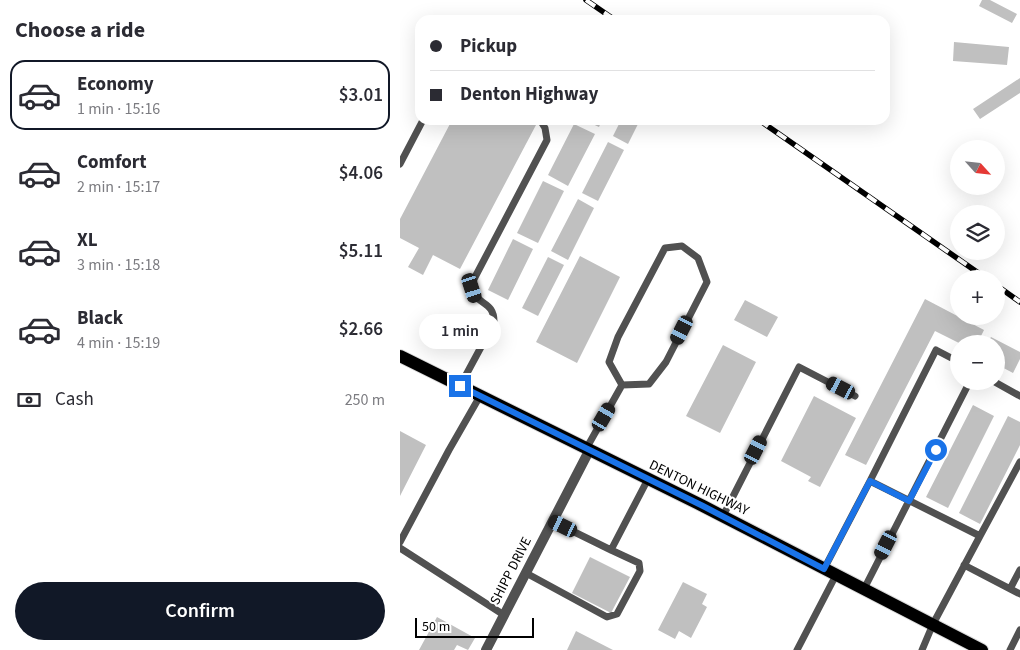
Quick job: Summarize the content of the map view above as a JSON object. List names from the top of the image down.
{
  "streets": {
    "main road": ["DENTON HIGHWAY"],
    "street": ["SHIPP DRIVE"]
  },
  "crossings": [
    ["DENTON HIGHWAY", "SHIPP DRIVE"]
  ],
  "scale_bar": "50 m",
  "north": "bottom right",
  "page": {
    "heading": "Choose a ride",
    "banner": ["Pickup", "Denton Highway"],
    "list": [
      {
        "name": "Economy",
        "note": "1 min · 15:16",
        "value": "$3.01"
      },
      {
        "name": "Comfort",
        "note": "2 min · 15:17",
        "value": "$4.06"
      },
      {
        "name": "XL",
        "note": "3 min · 15:18",
        "value": "$5.11"
      },
      {
        "name": "Black",
        "note": "4 min · 15:19",
        "value": "$2.66"
      }
    ],
    "map_buttons": ["+", "−"],
    "bubble": "1 min",
    "pay": ["Cash", "250 m"],
    "buttons": "Confirm",
    "scale": "50 m"
  }
}
